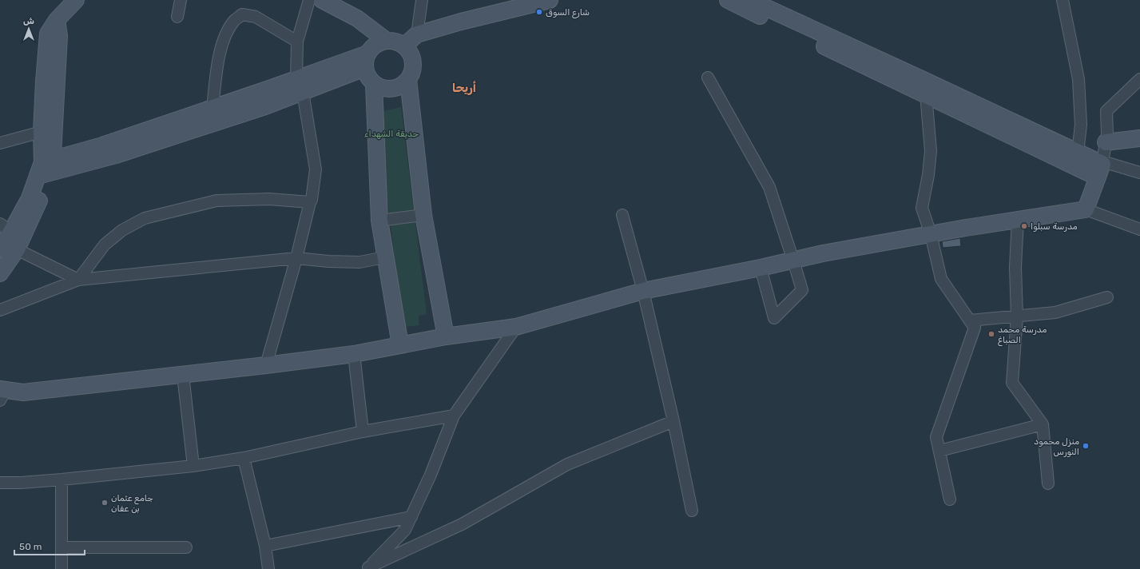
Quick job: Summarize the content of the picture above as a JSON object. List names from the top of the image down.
{
  "districts": ["أريحا"],
  "parks": ["حديقة الشهداء"],
  "places": [
    "شارع السوق",
    "مدرسة سبلوا",
    "مدرسة محمد الصباغ",
    "منزل محمود النورس",
    "جامع عثمان بن عفان"
  ],
  "scale_bar": "50 m",
  "north": "top"
}
